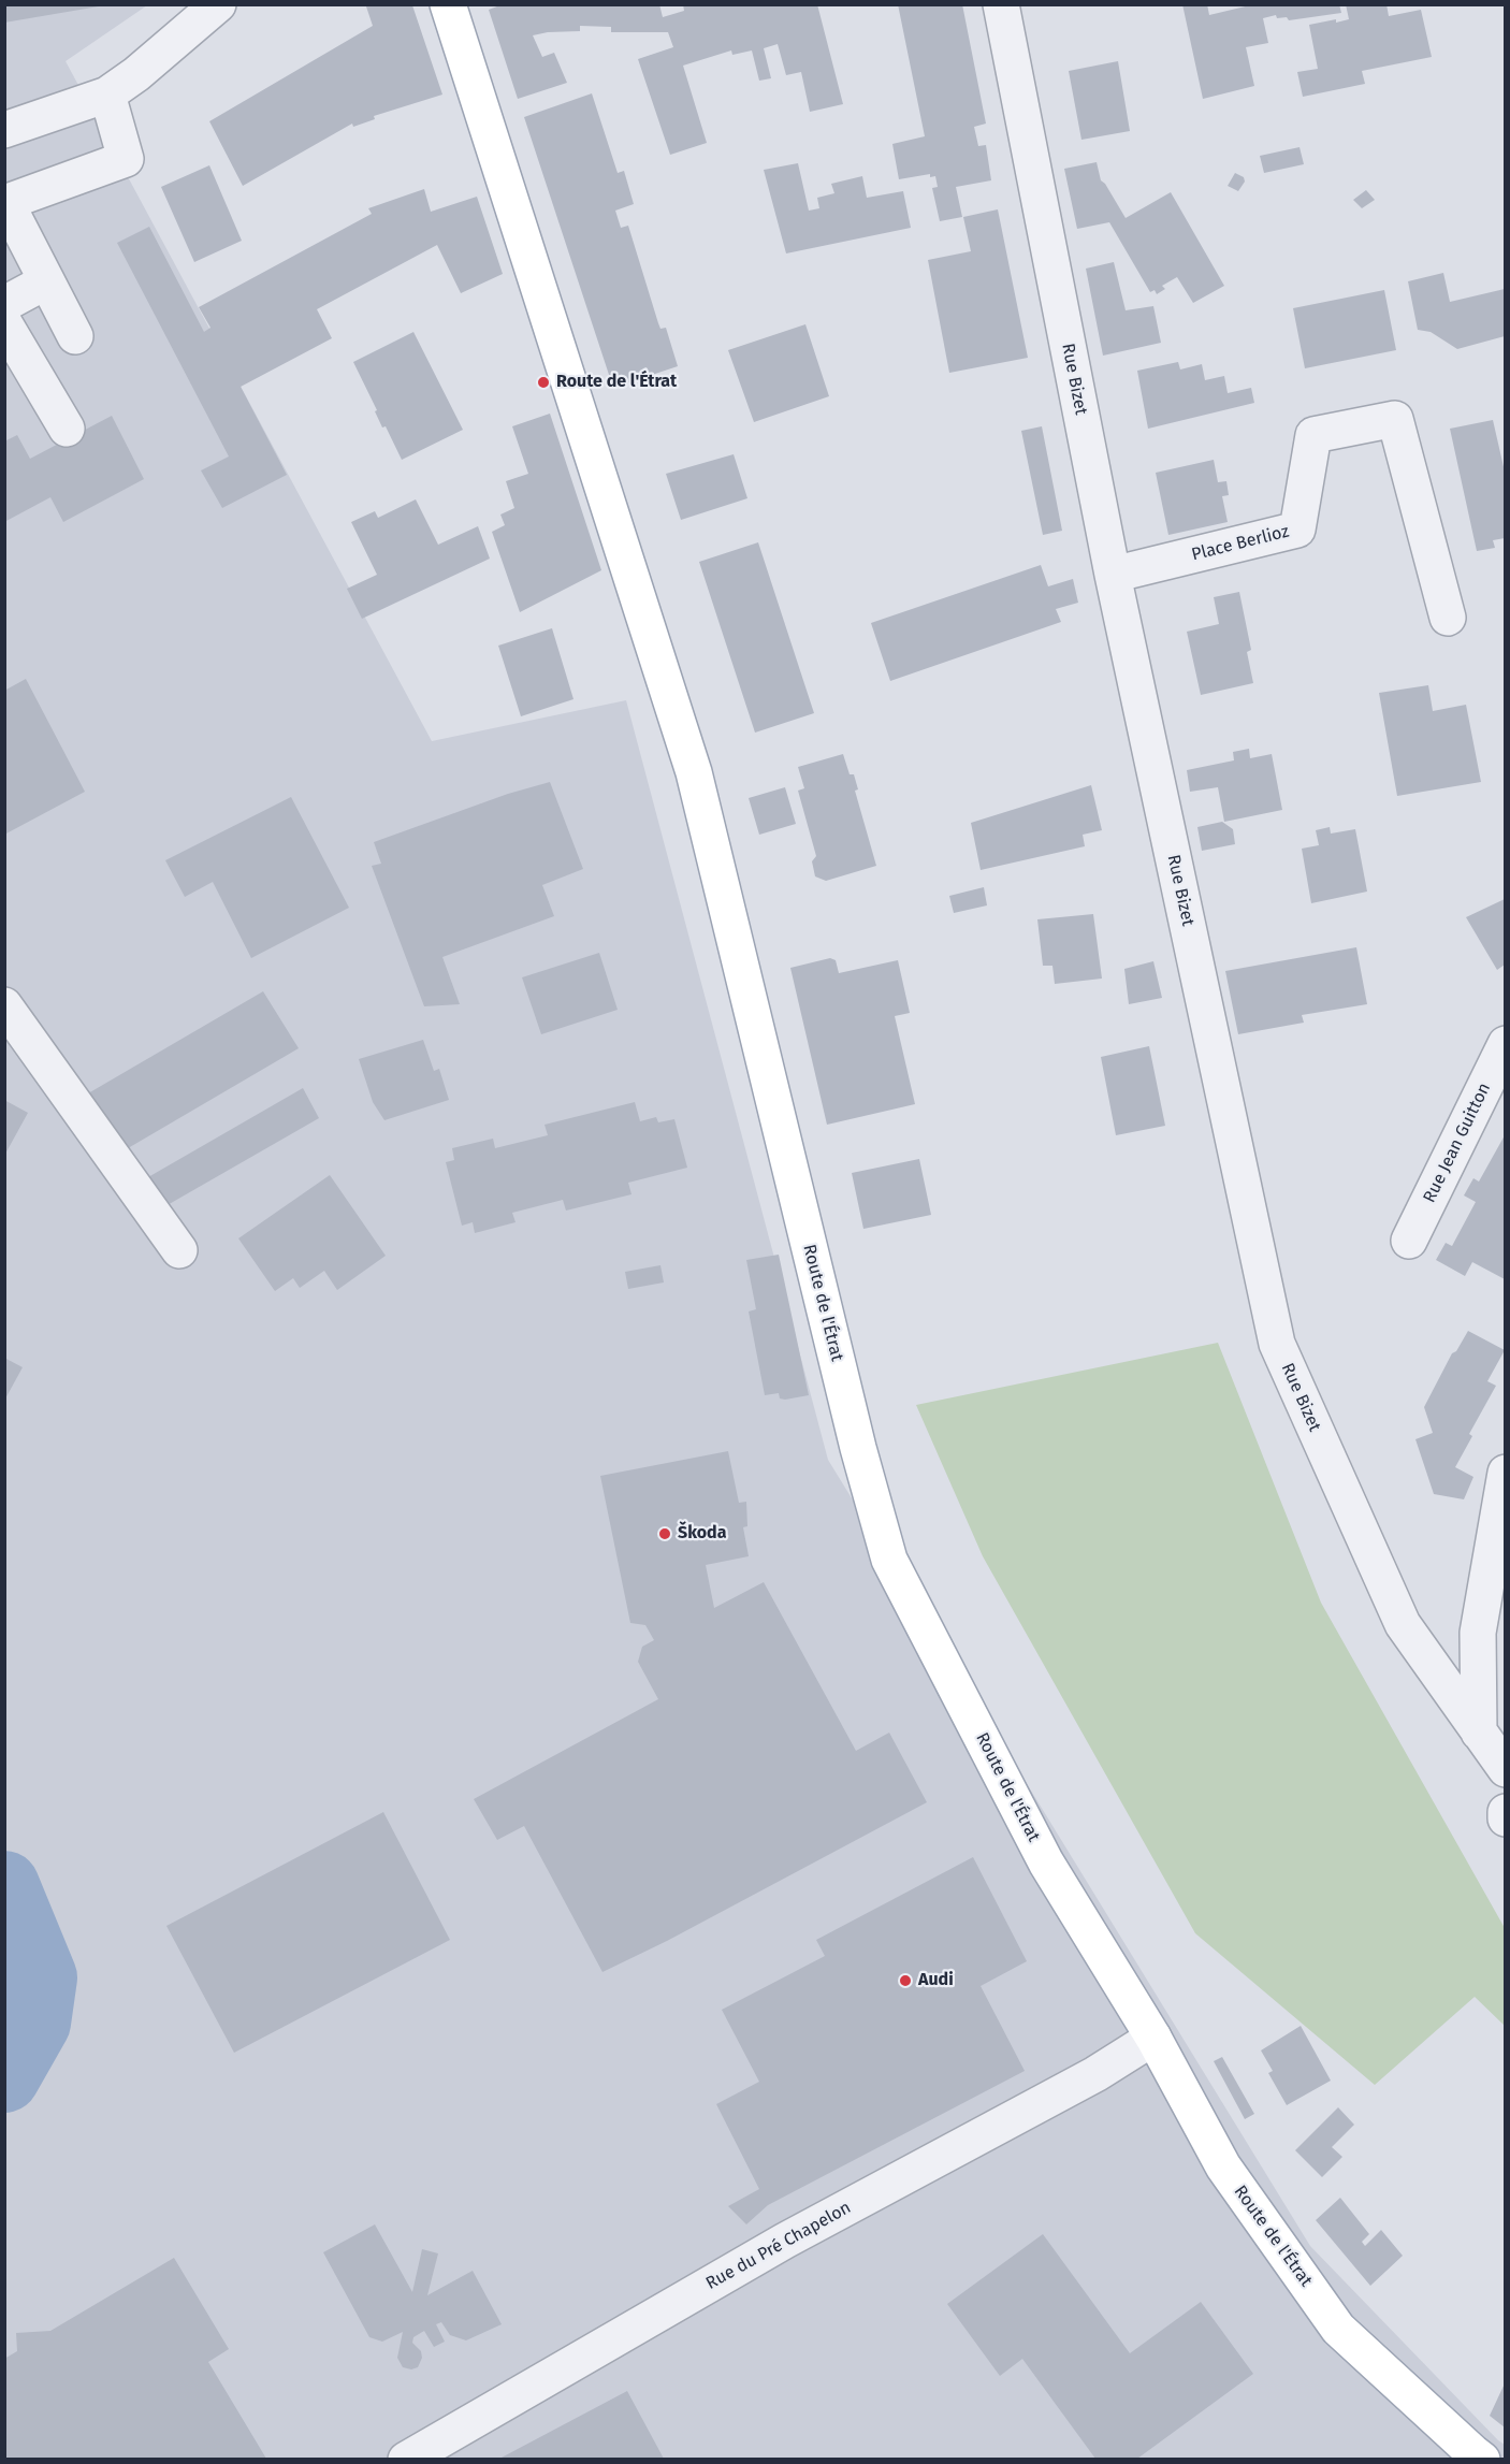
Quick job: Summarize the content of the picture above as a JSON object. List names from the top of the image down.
{
  "streets": {
    "main road": ["Route de l'Étrat"],
    "street": [
      "Rue Bizet",
      "Place Berlioz",
      "Rue Jean Guitton",
      "Rue du Pré Chapelon"
    ]
  },
  "crossings": [
    ["Rue Bizet", "Place Berlioz"],
    ["Route de l'Étrat", "Rue du Pré Chapelon"]
  ],
  "places": ["Route de l'Étrat", "Škoda", "Audi"]
}
